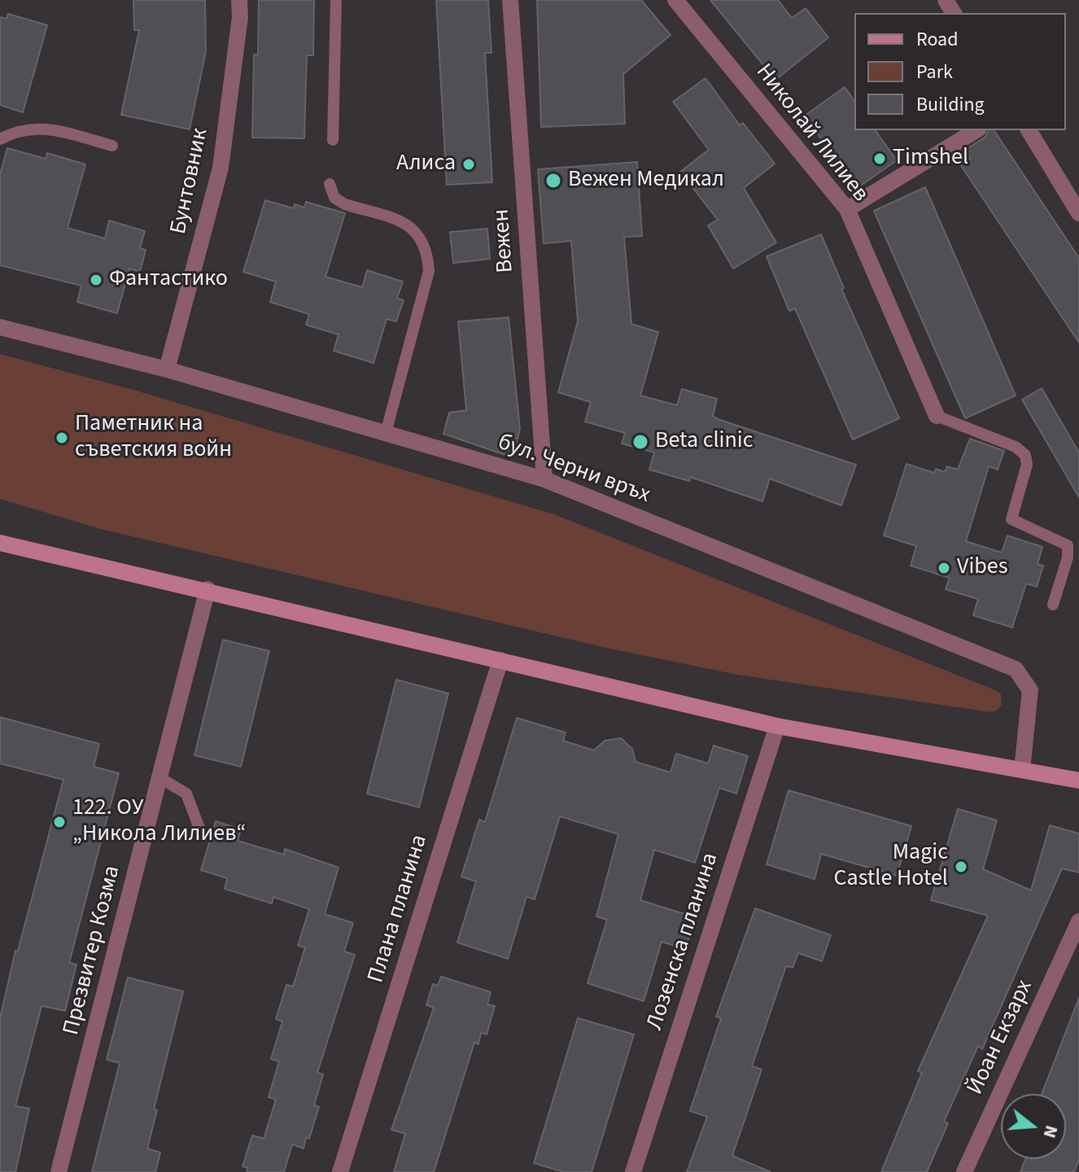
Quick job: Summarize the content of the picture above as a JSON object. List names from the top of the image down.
{
  "streets": {
    "street": [
      "Николай Лилиев",
      "Бунтовник",
      "Вежен",
      "бул. Черни връх",
      "Плана планина",
      "Лозенска планина",
      "Презвитер Козма",
      "Йоан Екзарх"
    ]
  },
  "crossings": [
    ["Бунтовник", "бул. Черни връх"],
    ["Вежен", "бул. Черни връх"]
  ],
  "places": [
    "Timshel",
    "Алиса",
    "Вежен Медикал",
    "Фантастико",
    "Паметник на съветския войн",
    "Beta clinic",
    "Vibes",
    "122. ОУ „Никола Лилиев“",
    "Magic Castle Hotel"
  ],
  "legend": ["Road", "Park", "Building"],
  "north": "right"
}
